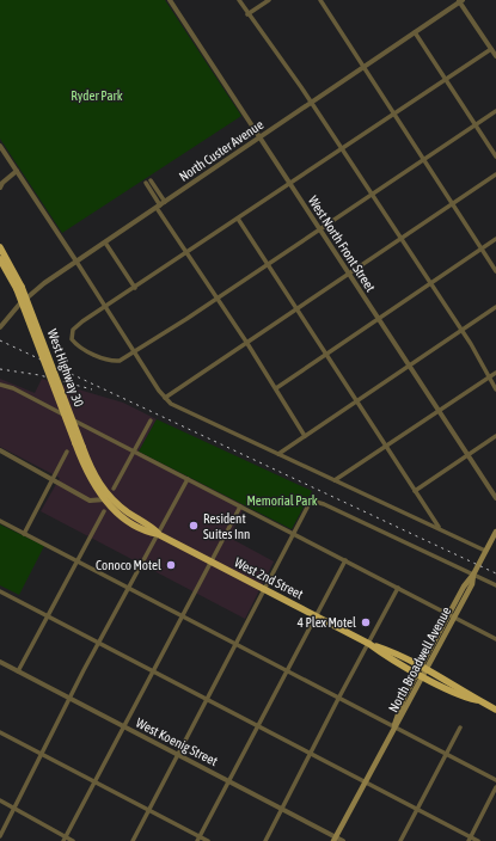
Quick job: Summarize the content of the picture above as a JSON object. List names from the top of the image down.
{
  "streets": {
    "highway": ["West Highway 30", "West 2nd Street"],
    "main road": ["North Broadwell Avenue"],
    "street": ["North Custer Avenue", "West North Front Street", "West Koenig Street"]
  },
  "crossings": [
    ["North Custer Avenue", "West North Front Street"],
    ["West Highway 30", "West 2nd Street"],
    ["West 2nd Street", "North Broadwell Avenue"],
    ["North Broadwell Avenue", "West Koenig Street"]
  ],
  "parks": ["Ryder Park", "Memorial Park"],
  "places": ["Resident Suites Inn", "Conoco Motel", "4 Plex Motel"]
}
